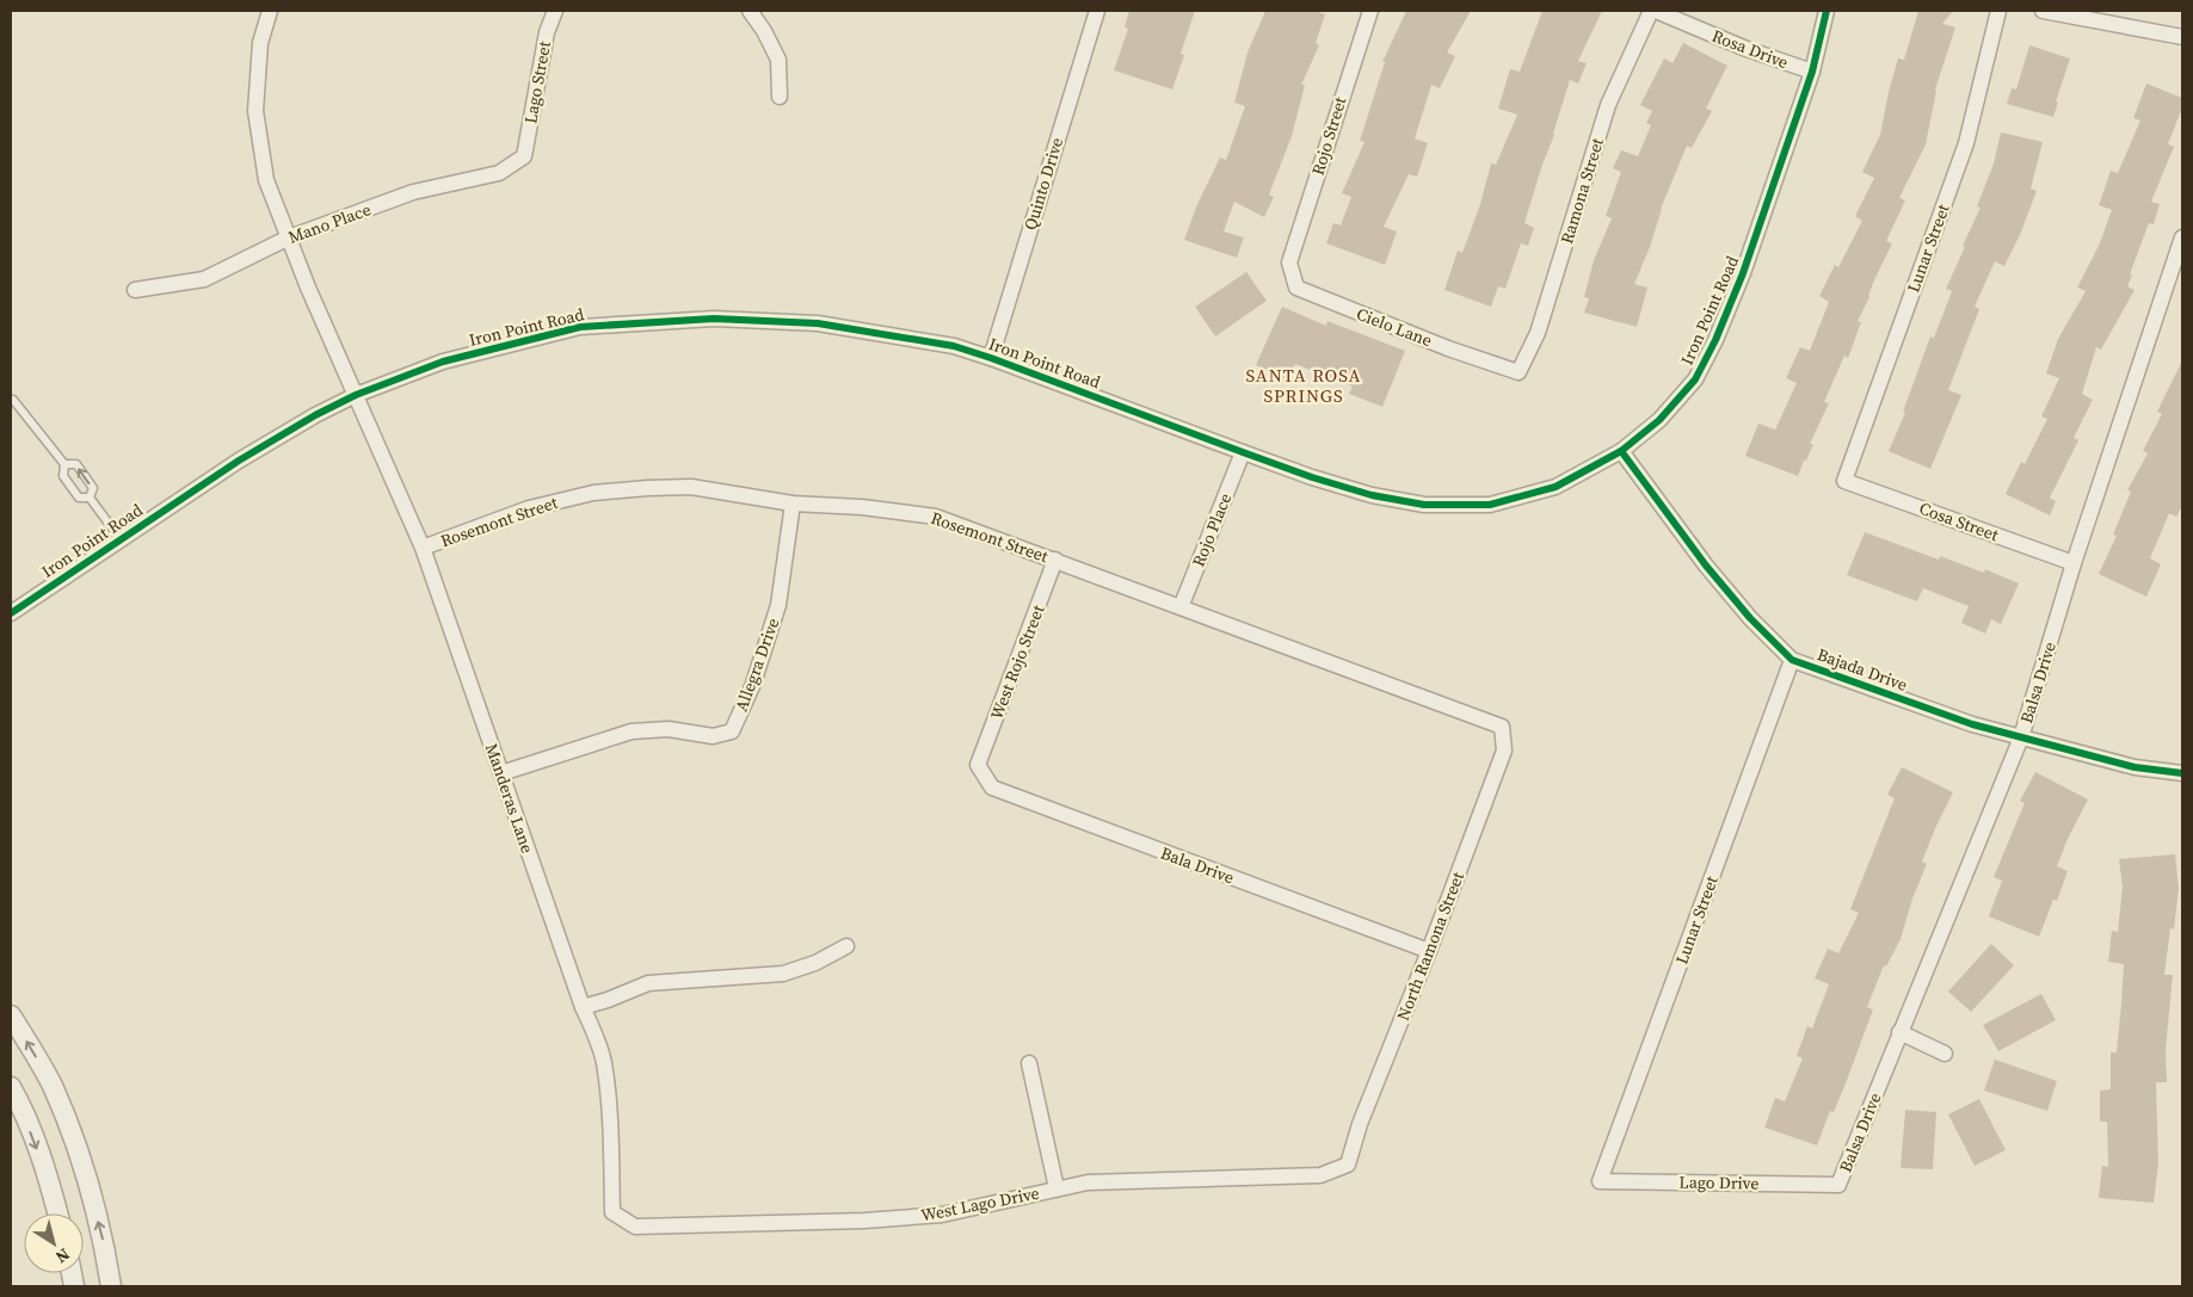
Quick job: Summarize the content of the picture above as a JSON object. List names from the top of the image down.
{
  "streets": {
    "street": [
      "Rosa Drive",
      "Lago Street",
      "Rojo Street",
      "Quinto Drive",
      "Ramona Street",
      "Mano Place",
      "Lunar Street",
      "Iron Point Road",
      "Cielo Lane",
      "Rosemont Street",
      "Cosa Street",
      "Rojo Place",
      "West Rojo Street",
      "Allegra Drive",
      "Bajada Drive",
      "Balsa Drive",
      "Manderas Lane",
      "Bala Drive",
      "North Ramona Street",
      "Lago Drive",
      "West Lago Drive"
    ]
  },
  "crossings": [
    ["Rosa Drive", "Iron Point Road"],
    ["Lago Street", "Mano Place"],
    ["Rojo Street", "Cielo Lane"],
    ["Quinto Drive", "Iron Point Road"],
    ["Ramona Street", "Cielo Lane"],
    ["Mano Place", "Manderas Lane"],
    ["Lunar Street", "Cosa Street"],
    ["Lunar Street", "Bajada Drive"],
    ["Lunar Street", "Lago Drive"],
    ["Iron Point Road", "Rojo Place"],
    ["Iron Point Road", "Bajada Drive"],
    ["Iron Point Road", "Manderas Lane"],
    ["Rosemont Street", "Rojo Place"],
    ["Rosemont Street", "West Rojo Street"],
    ["Rosemont Street", "Allegra Drive"],
    ["Rosemont Street", "Manderas Lane"],
    ["Rosemont Street", "North Ramona Street"],
    ["Cosa Street", "Balsa Drive"],
    ["West Rojo Street", "Bala Drive"],
    ["Allegra Drive", "Manderas Lane"],
    ["Bajada Drive", "Balsa Drive"],
    ["Balsa Drive", "Lago Drive"],
    ["Manderas Lane", "West Lago Drive"],
    ["Bala Drive", "North Ramona Street"],
    ["North Ramona Street", "West Lago Drive"]
  ],
  "districts": ["SANTA ROSA SPRINGS"],
  "north": "bottom right"
}
